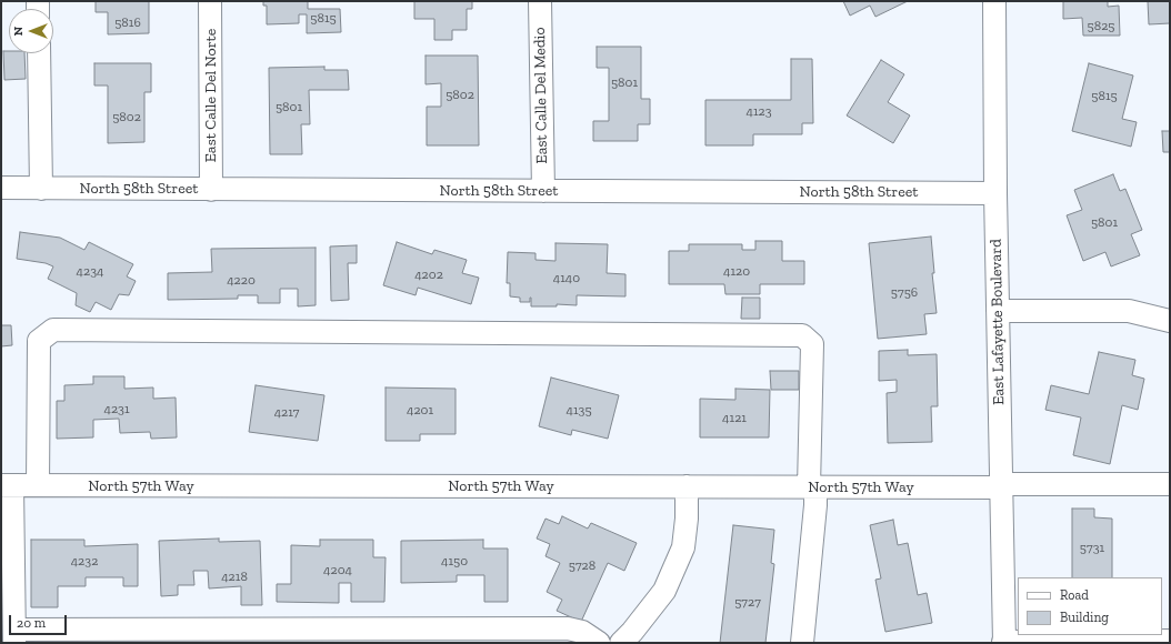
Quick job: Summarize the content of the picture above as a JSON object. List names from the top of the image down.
{
  "streets": {
    "street": [
      "East Calle Del Norte",
      "East Calle Del Medio",
      "North 58th Street",
      "East Lafayette Boulevard",
      "North 57th Way"
    ]
  },
  "crossings": [
    ["East Calle Del Norte", "North 58th Street"],
    ["East Calle Del Medio", "North 58th Street"],
    ["North 58th Street", "East Lafayette Boulevard"],
    ["East Lafayette Boulevard", "North 57th Way"]
  ],
  "house_numbers": [
    "5815",
    "5816",
    "5825",
    "5801",
    "5802",
    "5815",
    "5801",
    "4123",
    "5802",
    "5801",
    "4234",
    "4120",
    "4202",
    "4140",
    "4220",
    "5756",
    "4231",
    "4201",
    "4135",
    "4217",
    "4121",
    "5731",
    "4232",
    "4150",
    "5728",
    "4204",
    "4218",
    "5727"
  ],
  "legend": ["Road", "Building"],
  "scale_bar": "20 m",
  "north": "left"
}
